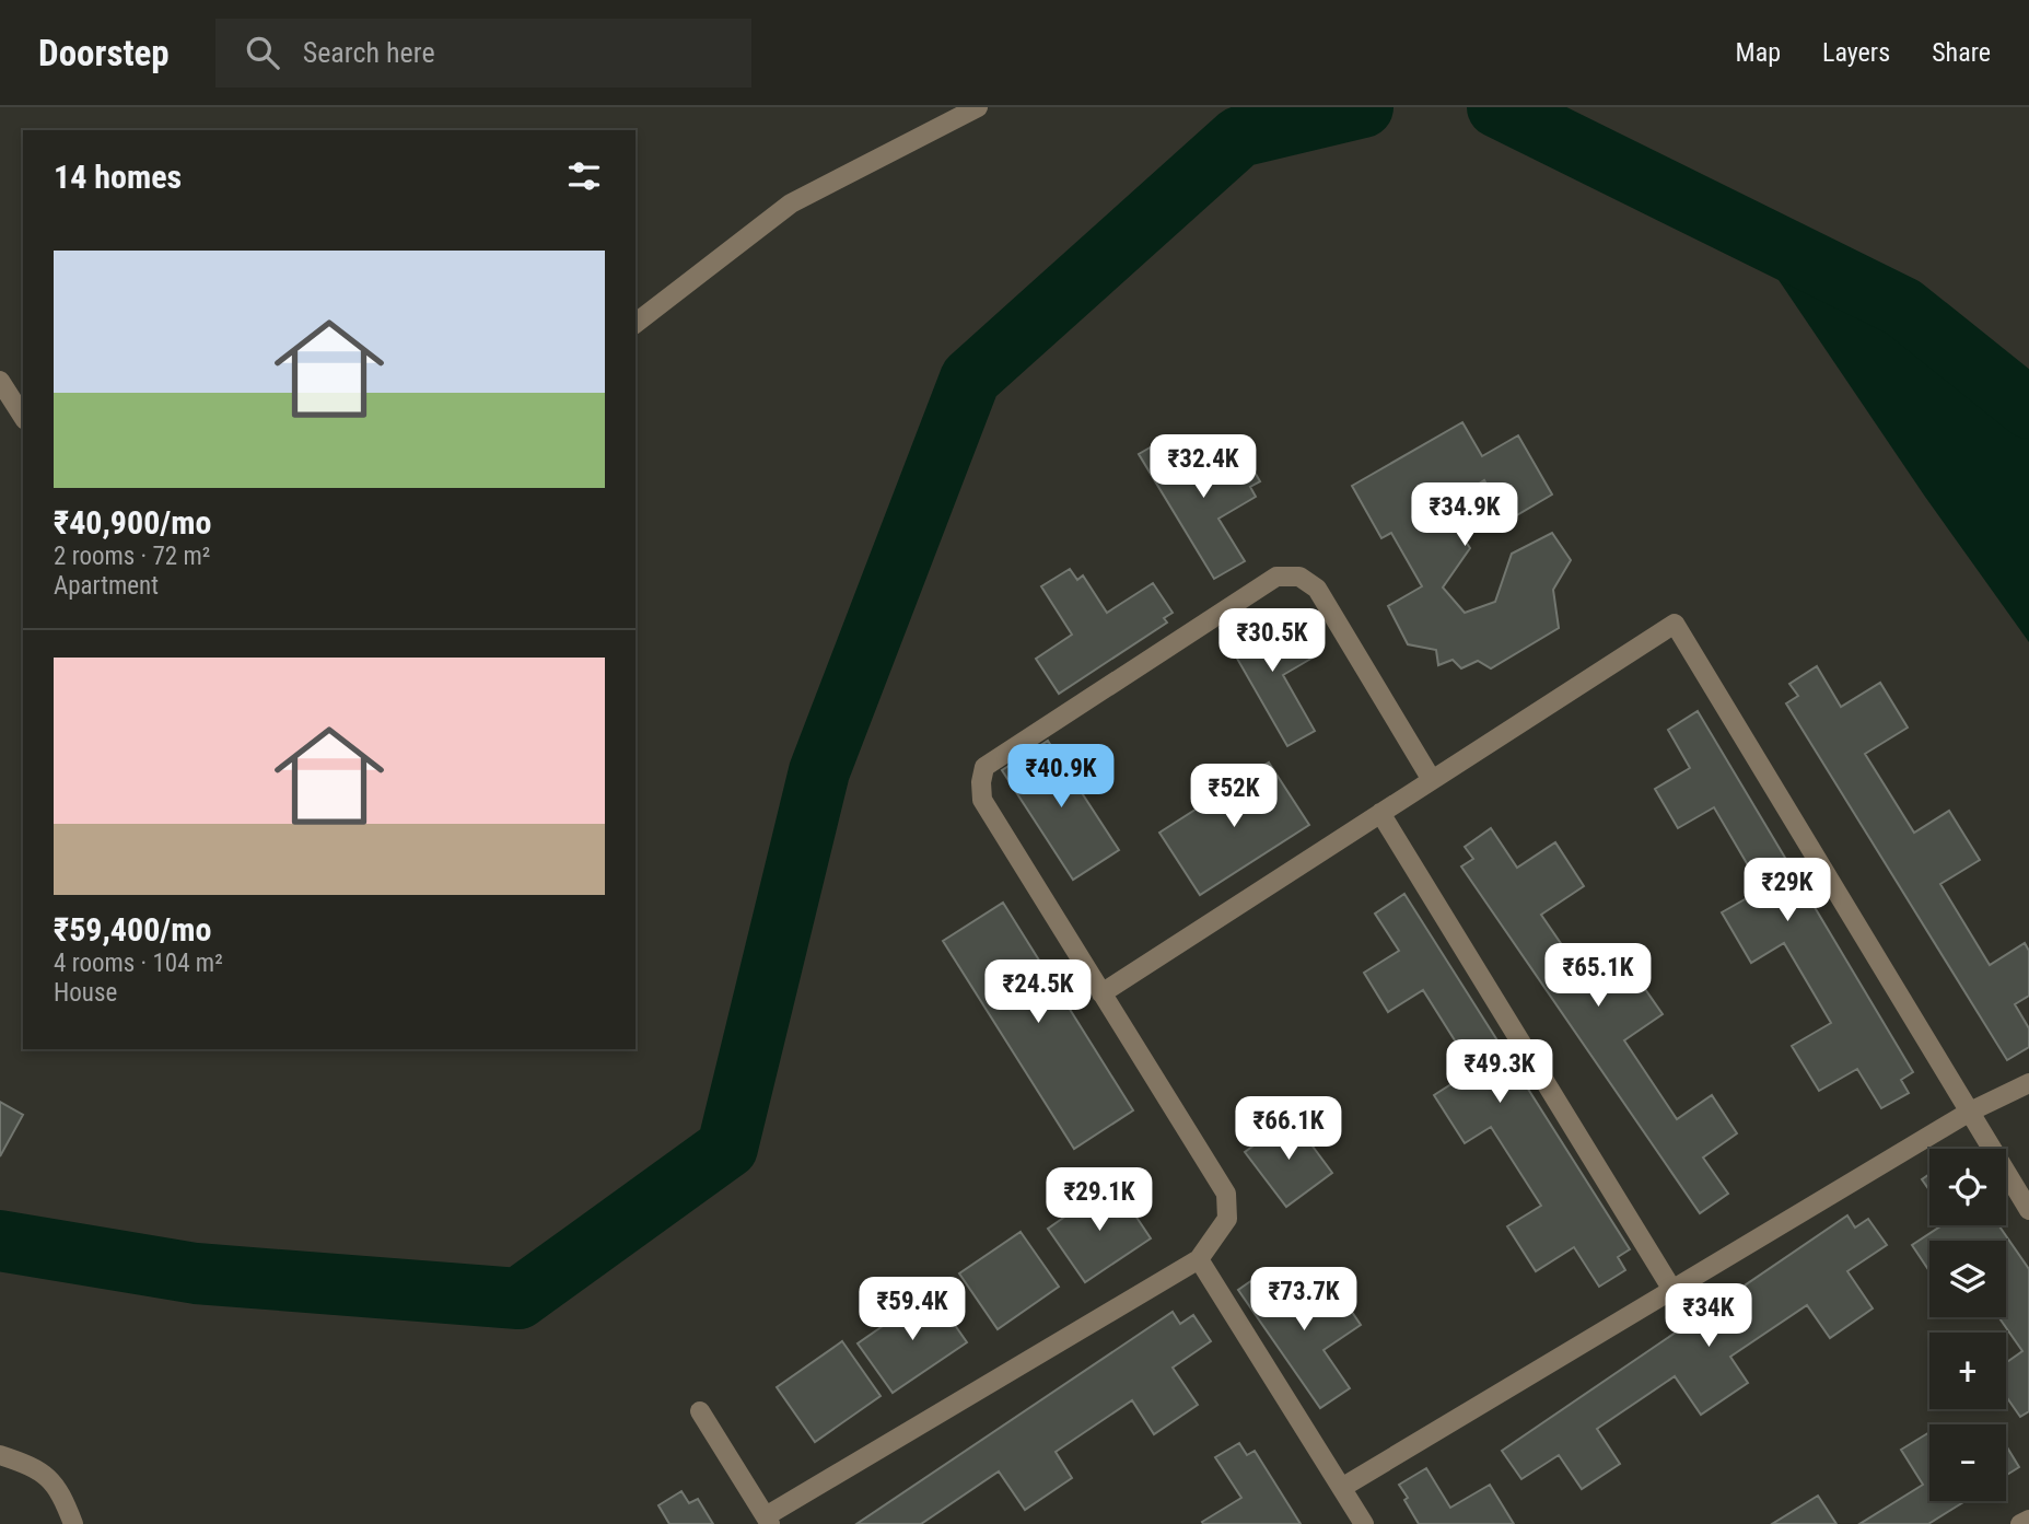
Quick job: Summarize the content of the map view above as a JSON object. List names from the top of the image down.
{
  "page": {
    "header": "Doorstep",
    "search": "Search here",
    "nav": ["Map", "Layers", "Share"],
    "heading": "14 homes",
    "list": [
      {
        "name": "₹40,900/mo",
        "note": "2 rooms · 72 m² · Apartment"
      },
      {
        "name": "₹59,400/mo",
        "note": "4 rooms · 104 m² · House"
      }
    ],
    "price": [
      "₹32.4K",
      "₹34.9K",
      "₹30.5K",
      "₹40.9K",
      "₹52K",
      "₹29K",
      "₹65.1K",
      "₹24.5K",
      "₹49.3K",
      "₹66.1K",
      "₹29.1K",
      "₹73.7K",
      "₹59.4K",
      "₹34K"
    ],
    "map_buttons": ["+", "−"]
  }
}
